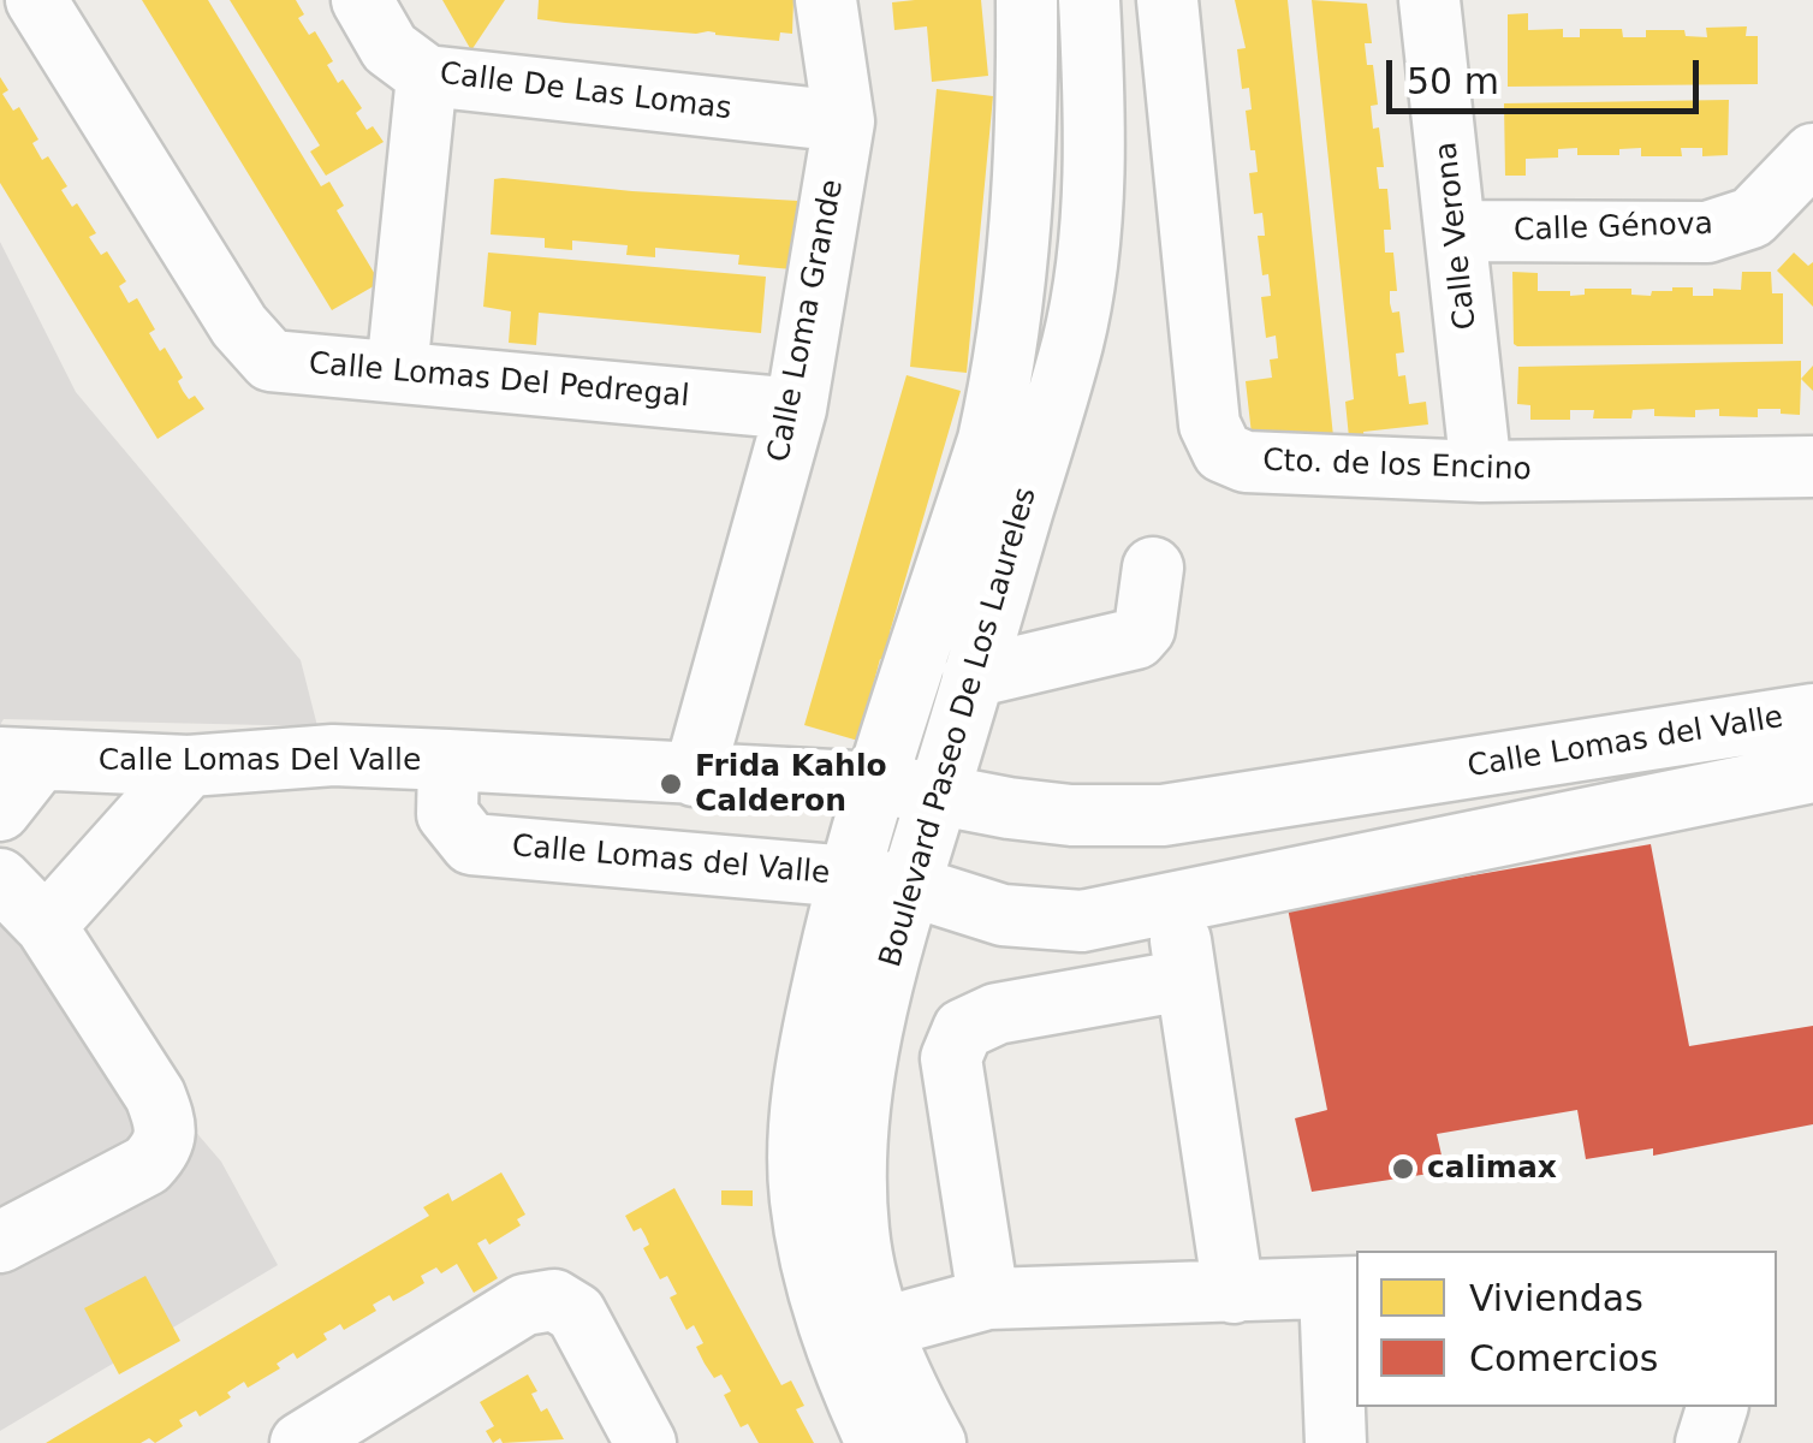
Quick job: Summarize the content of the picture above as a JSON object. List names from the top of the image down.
{
  "streets": {
    "street": [
      "Calle De Las Lomas",
      "Calle Génova",
      "Calle Verona",
      "Calle Loma Grande",
      "Calle Lomas Del Pedregal",
      "Cto. de los Encino",
      "Boulevard Paseo De Los Laureles",
      "Calle Lomas del Valle",
      "Calle Lomas Del Valle"
    ]
  },
  "crossings": [
    ["Calle De Las Lomas", "Calle Loma Grande"],
    ["Calle Génova", "Calle Verona"],
    ["Calle Verona", "Cto. de los Encino"],
    ["Calle Loma Grande", "Calle Lomas Del Pedregal"],
    ["Calle Loma Grande", "Calle Lomas del Valle"],
    ["Boulevard Paseo De Los Laureles", "Calle Lomas del Valle"],
    ["Calle Lomas del Valle", "Calle Lomas Del Valle"]
  ],
  "places": ["Frida Kahlo Calderon", "calimax"],
  "legend": ["Viviendas", "Comercios"],
  "scale_bar": "50 m"
}
